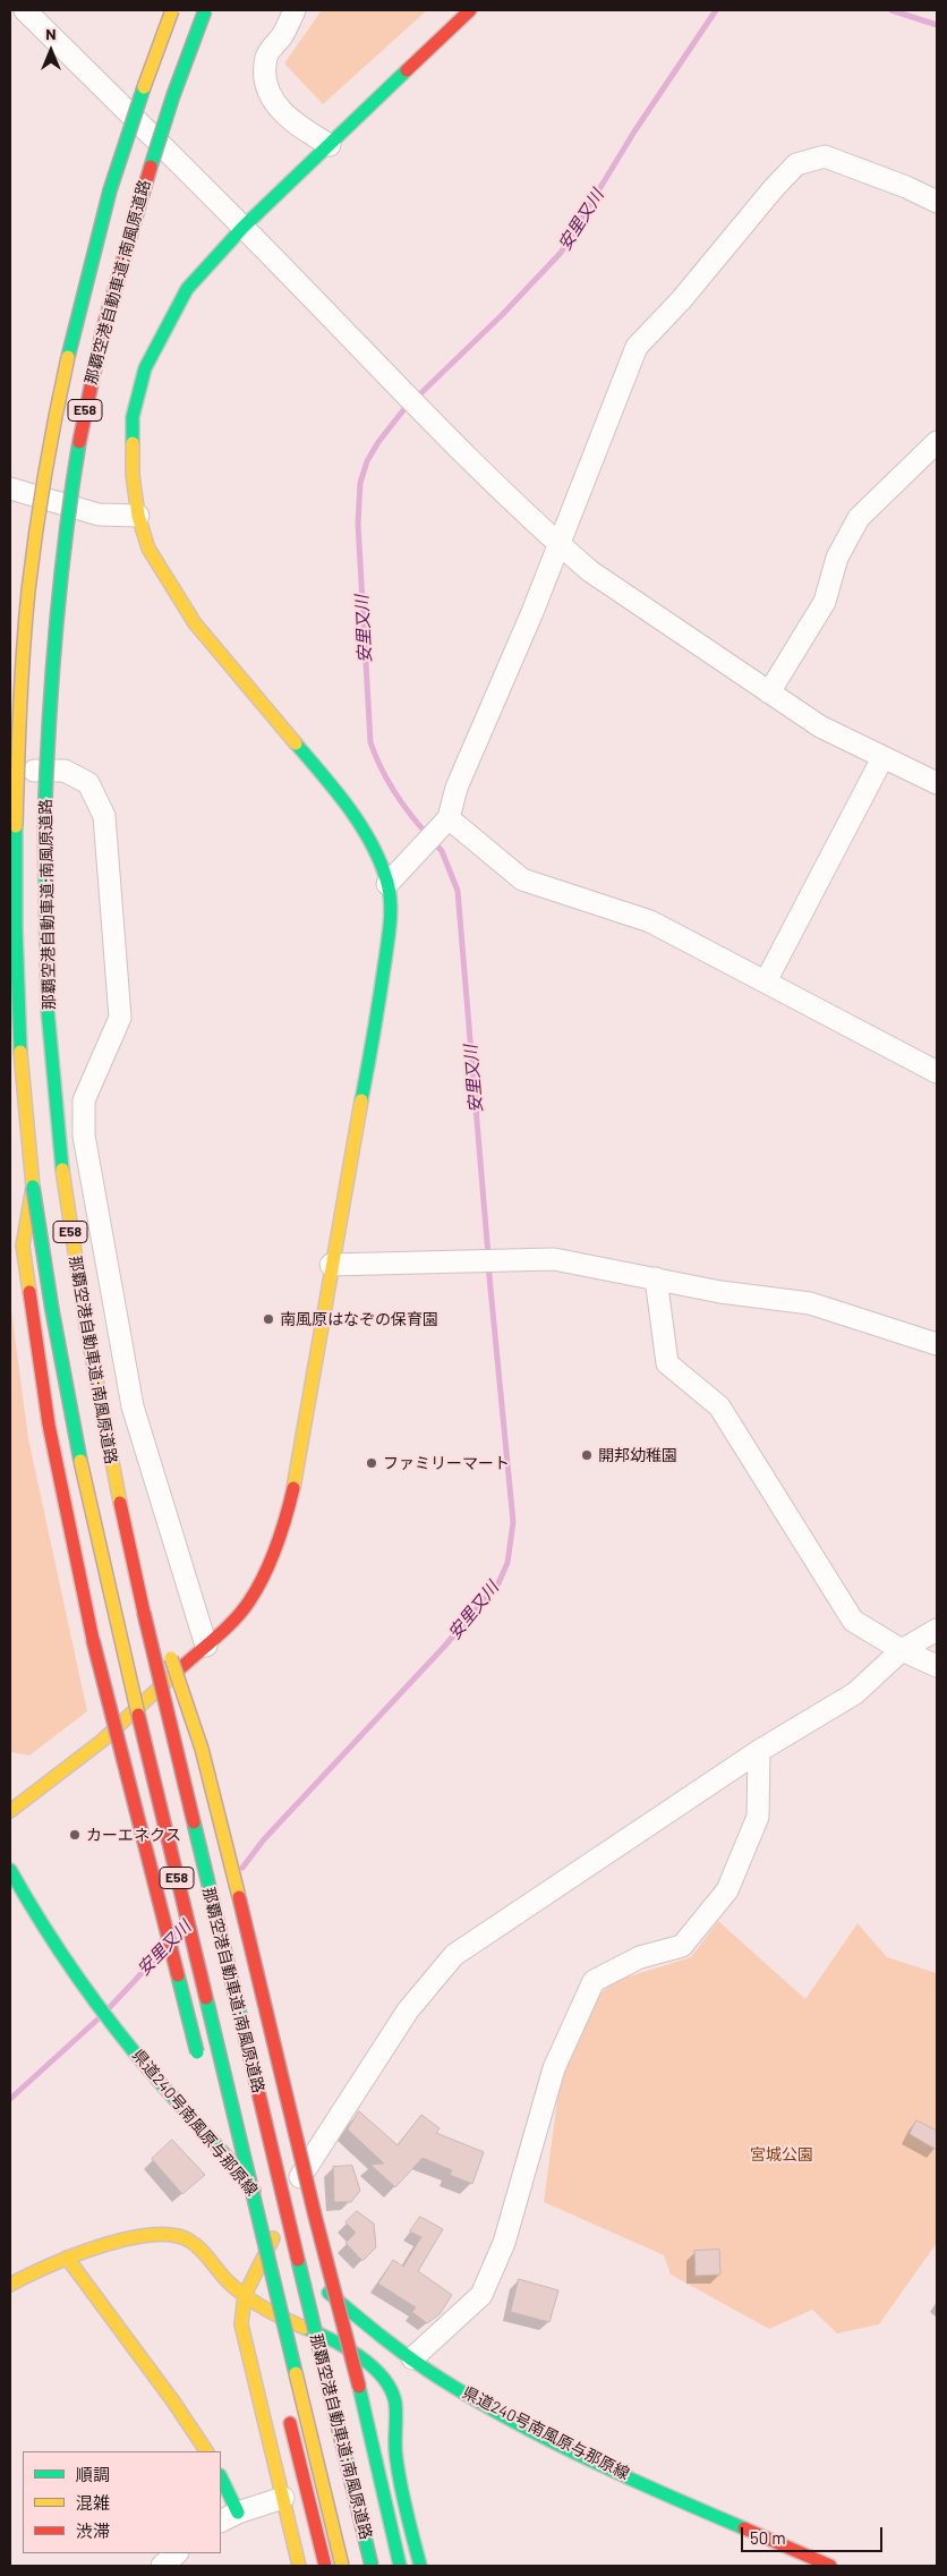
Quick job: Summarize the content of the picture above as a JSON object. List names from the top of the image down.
{
  "streets": {
    "main road": ["那覇空港自動車道;南風原道路", "E58", "県道240号南風原与那原線"]
  },
  "water": ["安里又川"],
  "parks": ["宮城公園"],
  "places": [
    "南風原はなぞの保育園",
    "開邦幼稚園",
    "ファミリーマート",
    "カーエネクス"
  ],
  "legend": ["順調", "混雑", "渋滞"],
  "scale_bar": "50 m",
  "north": "top"
}
